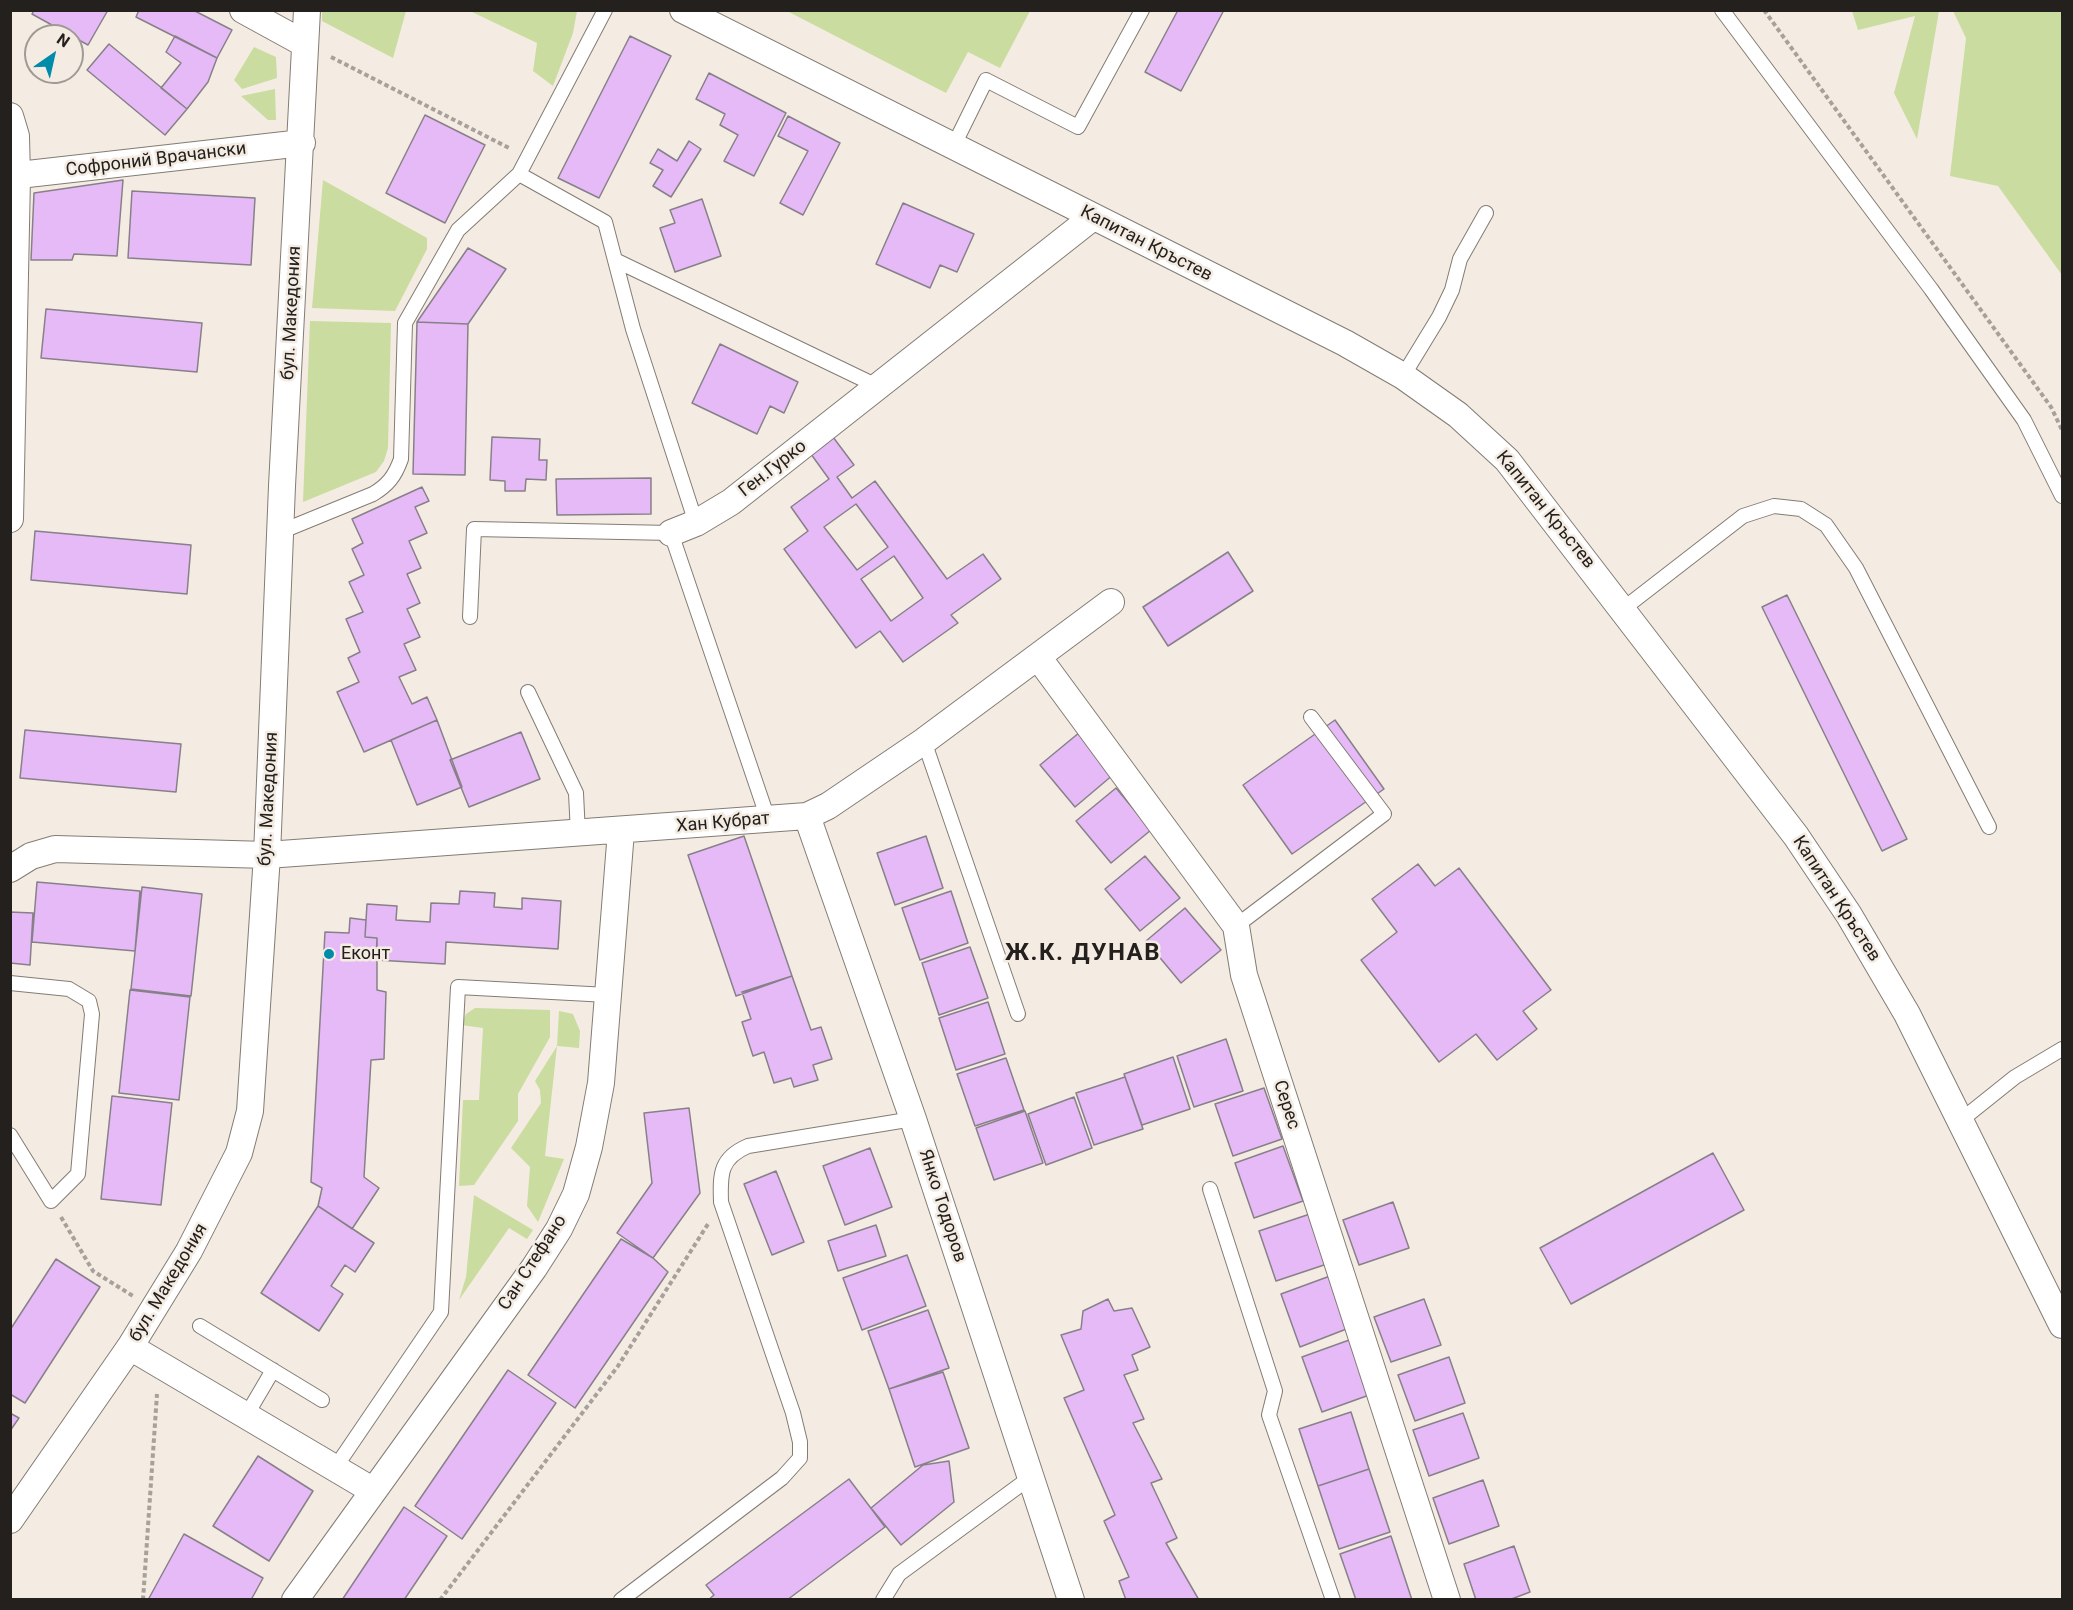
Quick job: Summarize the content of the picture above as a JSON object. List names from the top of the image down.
{
  "streets": {
    "street": [
      "Софроний Врачански",
      "Капитан Кръстев",
      "бул. Македония",
      "Ген.Гурко",
      "Хан Кубрат",
      "Серес",
      "Янко Тодоров",
      "Сан Стефано"
    ]
  },
  "crossings": [
    ["Софроний Врачански", "бул. Македония"],
    ["Капитан Кръстев", "Ген.Гурко"],
    ["бул. Македония", "Хан Кубрат"],
    ["Хан Кубрат", "Серес"],
    ["Хан Кубрат", "Янко Тодоров"],
    ["Хан Кубрат", "Сан Стефано"]
  ],
  "districts": ["Ж.К. ДУНАВ"],
  "places": ["Еконт"],
  "north": "top right"
}
